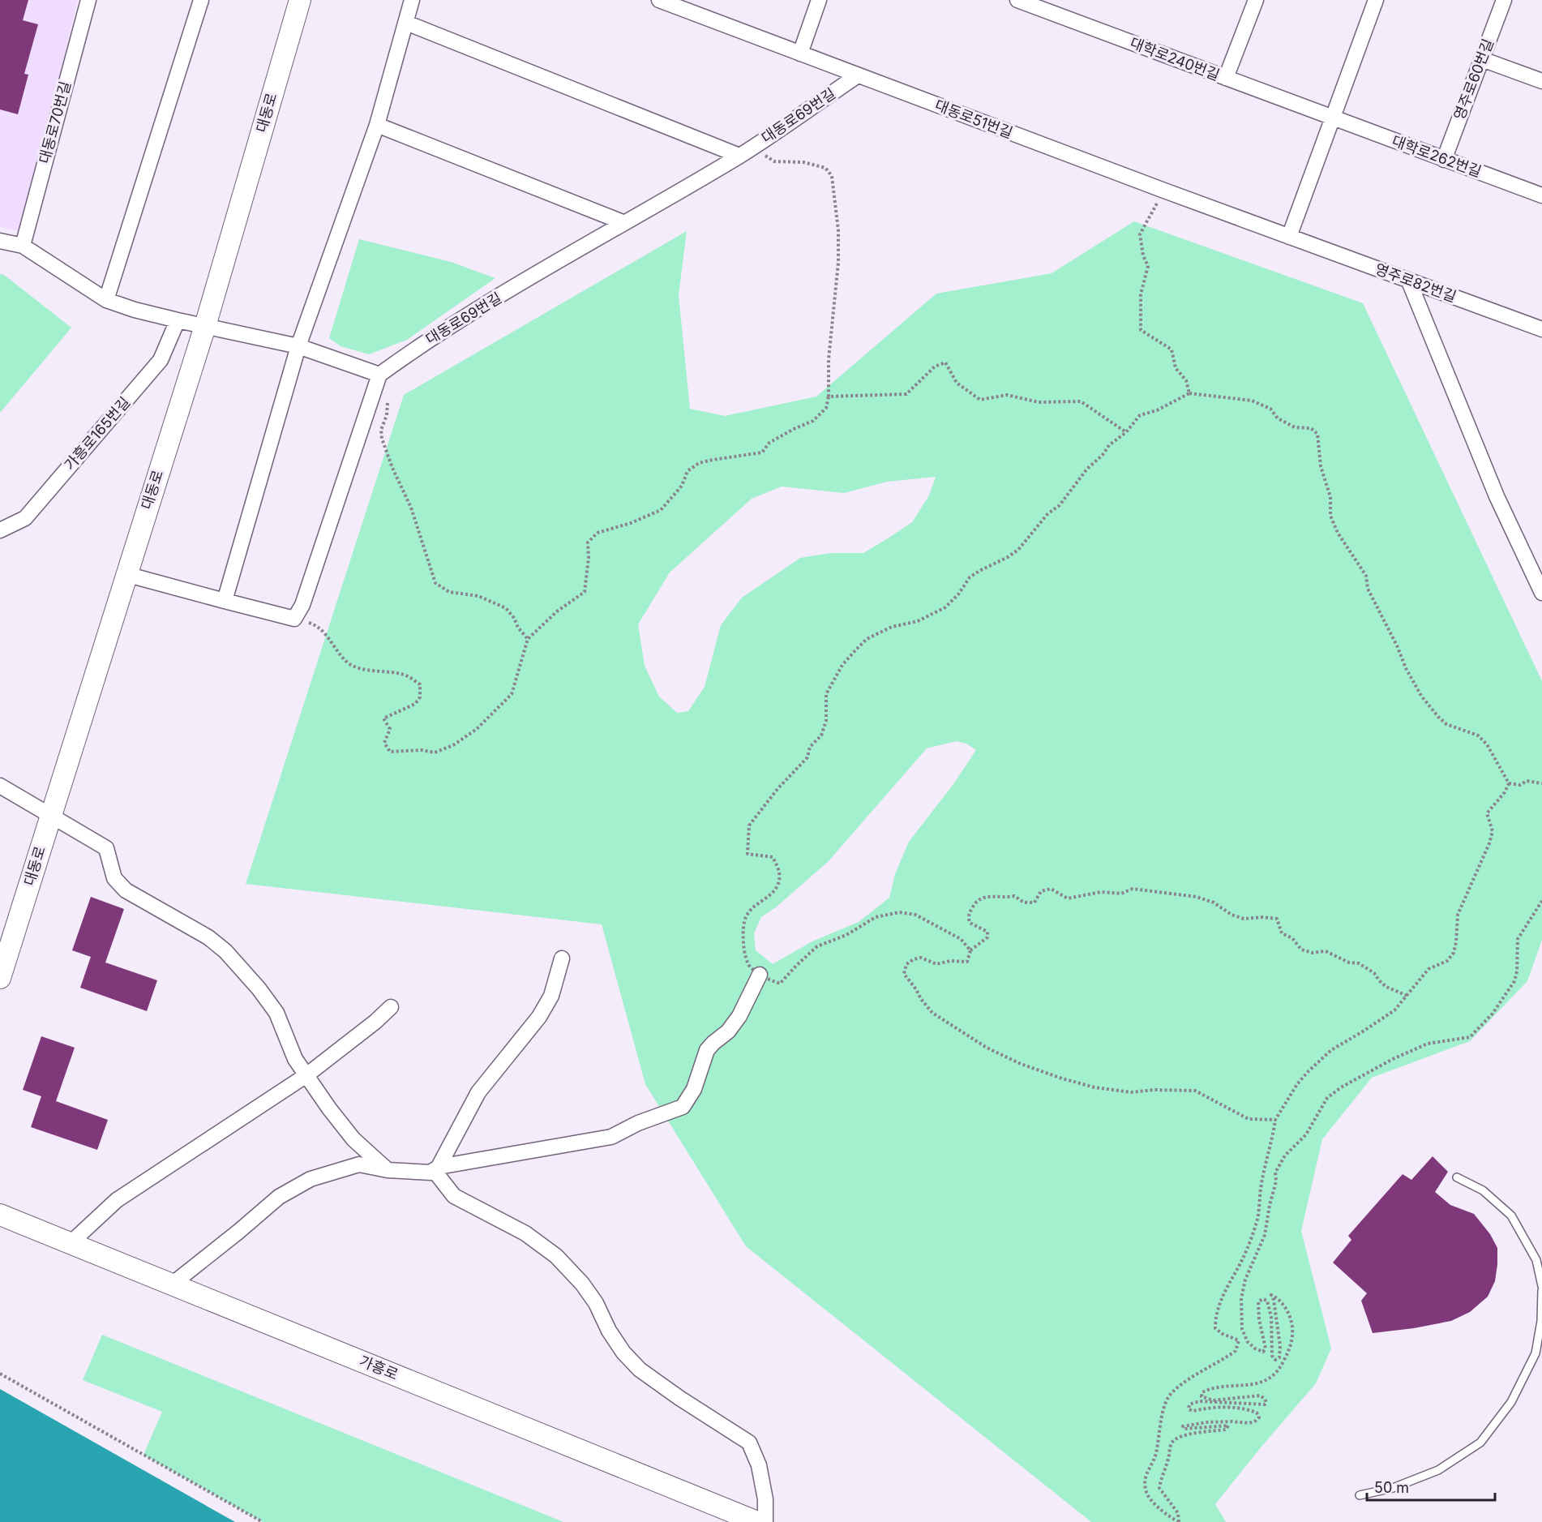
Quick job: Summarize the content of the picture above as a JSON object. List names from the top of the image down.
{
  "streets": {
    "main road": ["대동로", "가흥로"],
    "street": [
      "대학로240번길",
      "영주로60번길",
      "대동로69번길",
      "대동로51번길",
      "대동로70번길",
      "대학로262번길",
      "영주로82번길",
      "가흥로165번길"
    ]
  },
  "crossings": [
    ["대학로240번길", "대학로262번길"],
    ["영주로60번길", "대학로262번길"],
    ["대동로69번길", "대동로51번길"],
    ["대동로51번길", "영주로82번길"]
  ],
  "scale_bar": "50 m"
}
